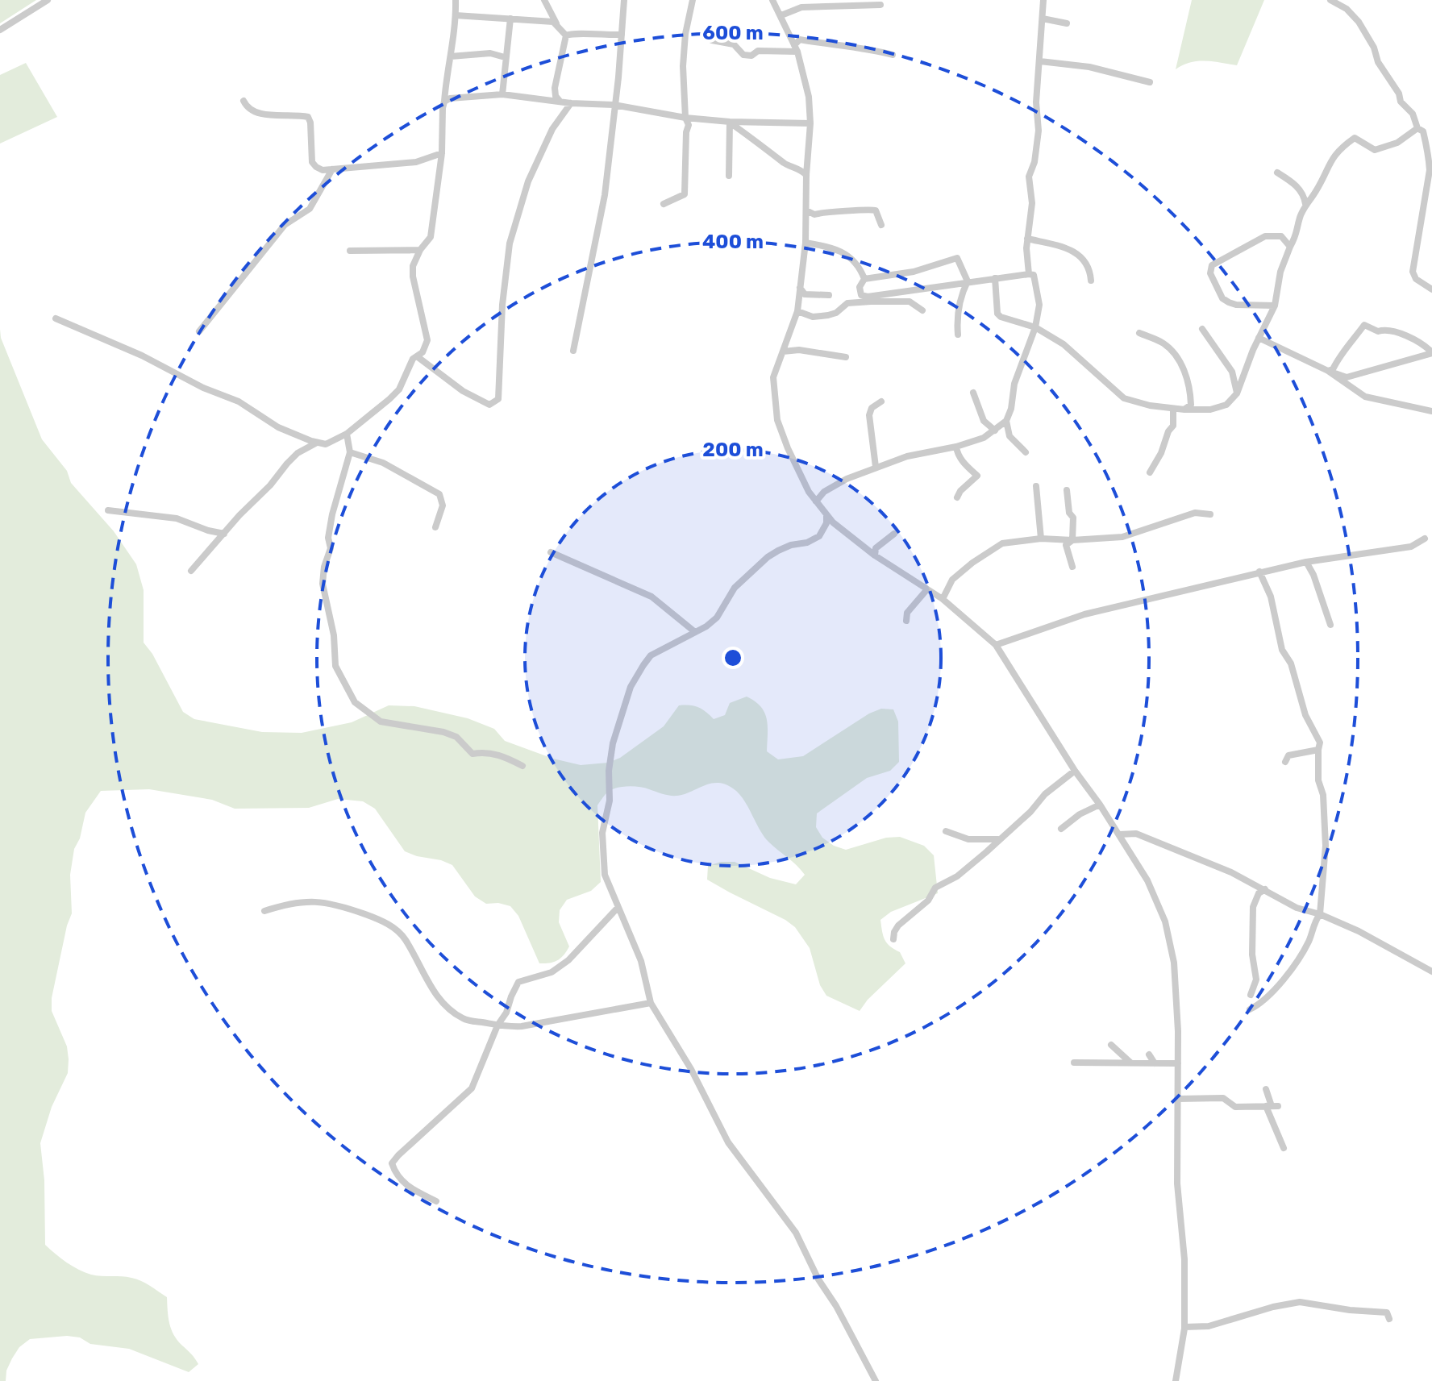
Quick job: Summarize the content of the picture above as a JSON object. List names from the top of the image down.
{
  "rings": ["600 m", "400 m", "200 m"]
}
